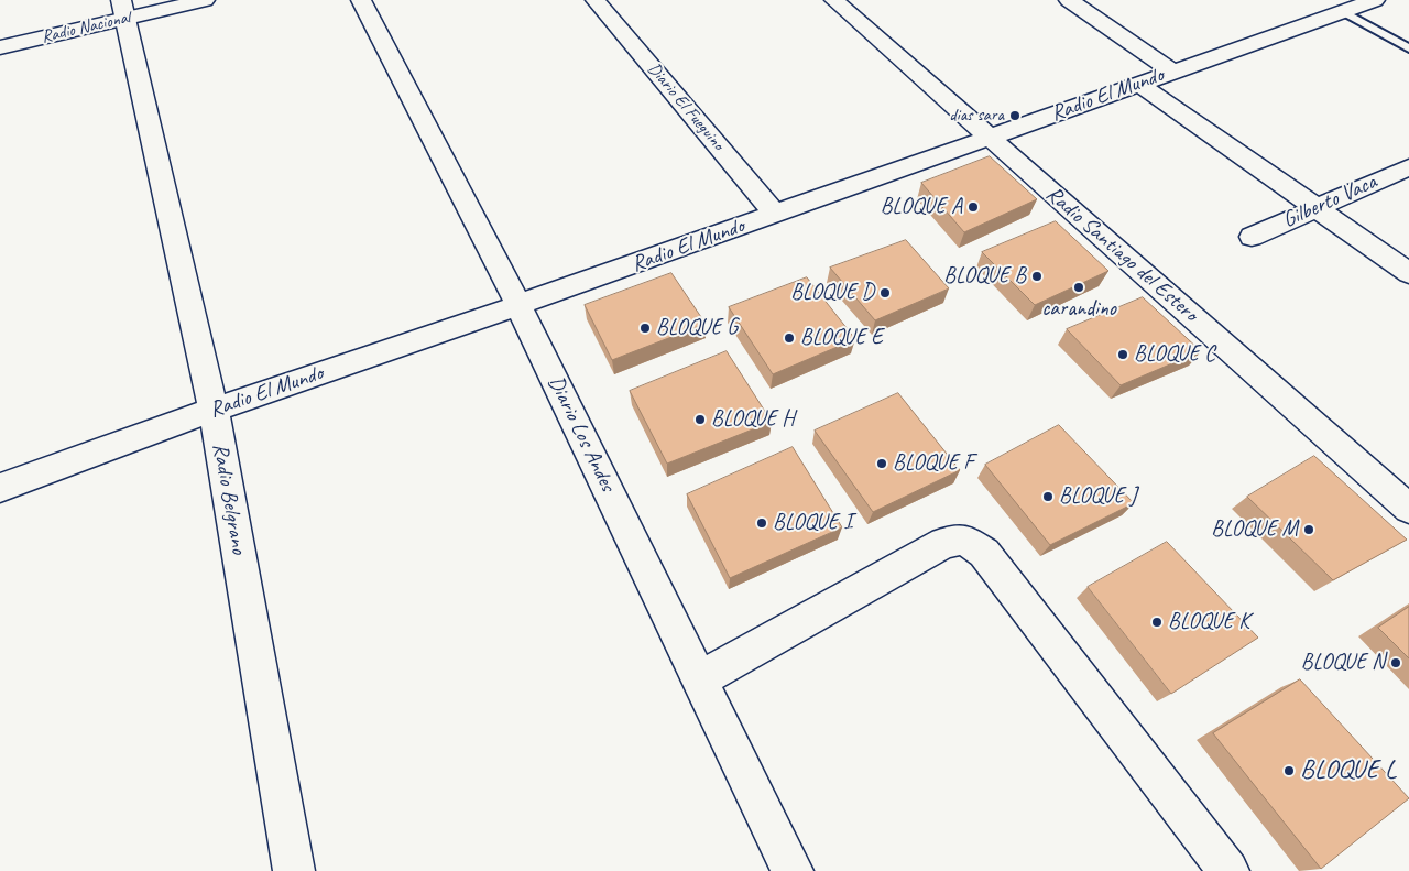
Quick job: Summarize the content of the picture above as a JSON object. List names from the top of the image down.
{
  "streets": {
    "street": [
      "Radio Nacional",
      "Radio El Mundo",
      "Diario El Fueguino",
      "Gilberto Vaca",
      "Radio Santiago del Estero",
      "Diario Los Andes",
      "Radio Belgrano"
    ]
  },
  "crossings": [
    ["Radio Nacional", "Radio Belgrano"],
    ["Radio El Mundo", "Diario El Fueguino"],
    ["Radio El Mundo", "Radio Santiago del Estero"],
    ["Radio El Mundo", "Diario Los Andes"],
    ["Radio El Mundo", "Radio Belgrano"]
  ],
  "places": [
    "dias sara",
    "BLOQUE A",
    "BLOQUE B",
    "carandino",
    "BLOQUE D",
    "BLOQUE G",
    "BLOQUE E",
    "BLOQUE C",
    "BLOQUE H",
    "BLOQUE F",
    "BLOQUE J",
    "BLOQUE I",
    "BLOQUE M",
    "BLOQUE K",
    "BLOQUE N",
    "BLOQUE L"
  ]
}
